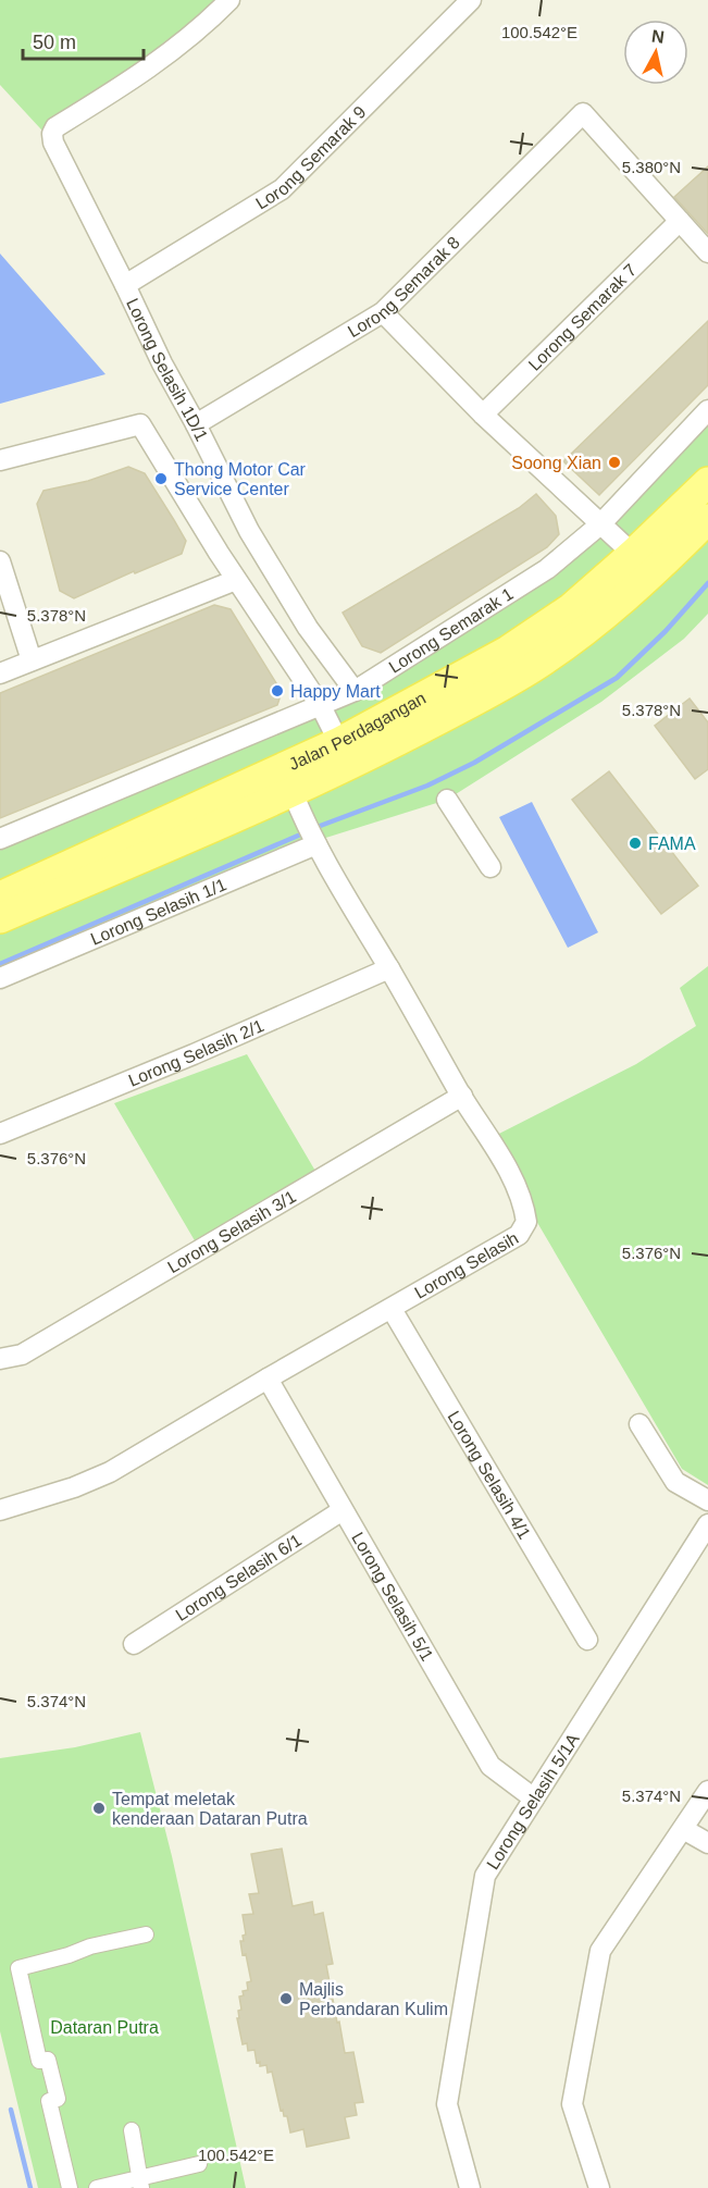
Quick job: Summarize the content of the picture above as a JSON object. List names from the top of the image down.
{
  "streets": {
    "main road": ["Jalan Perdagangan"],
    "street": [
      "Lorong Semarak 9",
      "Lorong Semarak 8",
      "Lorong Semarak 7",
      "Lorong Selasih 1D/1",
      "Lorong Semarak 1",
      "Lorong Selasih 1/1",
      "Lorong Selasih 2/1",
      "Lorong Selasih 3/1",
      "Lorong Selasih",
      "Lorong Selasih 4/1",
      "Lorong Selasih 6/1",
      "Lorong Selasih 5/1",
      "Lorong Selasih 5/1A"
    ]
  },
  "crossings": [
    ["Lorong Semarak 9", "Lorong Selasih 1D/1"],
    ["Lorong Semarak 8", "Lorong Semarak 7"],
    ["Lorong Semarak 8", "Lorong Selasih 1D/1"],
    ["Lorong Selasih 1D/1", "Lorong Semarak 1"],
    ["Jalan Perdagangan", "Lorong Selasih"],
    ["Lorong Selasih 1/1", "Lorong Selasih"],
    ["Lorong Selasih 2/1", "Lorong Selasih"],
    ["Lorong Selasih 3/1", "Lorong Selasih"],
    ["Lorong Selasih", "Lorong Selasih 4/1"],
    ["Lorong Selasih", "Lorong Selasih 5/1"],
    ["Lorong Selasih 6/1", "Lorong Selasih 5/1"],
    ["Lorong Selasih 5/1", "Lorong Selasih 5/1A"]
  ],
  "parks": ["Dataran Putra"],
  "places": [
    "Soong Xian",
    "Thong Motor Car Service Center",
    "Happy Mart",
    "FAMA",
    "Tempat meletak kenderaan Dataran Putra",
    "Majlis Perbandaran Kulim"
  ],
  "scale_bar": "50 m",
  "north": "top",
  "coordinates": [
    "100.542°E",
    "5.380°N",
    "5.378°N",
    "5.376°N",
    "5.374°N"
  ]
}
